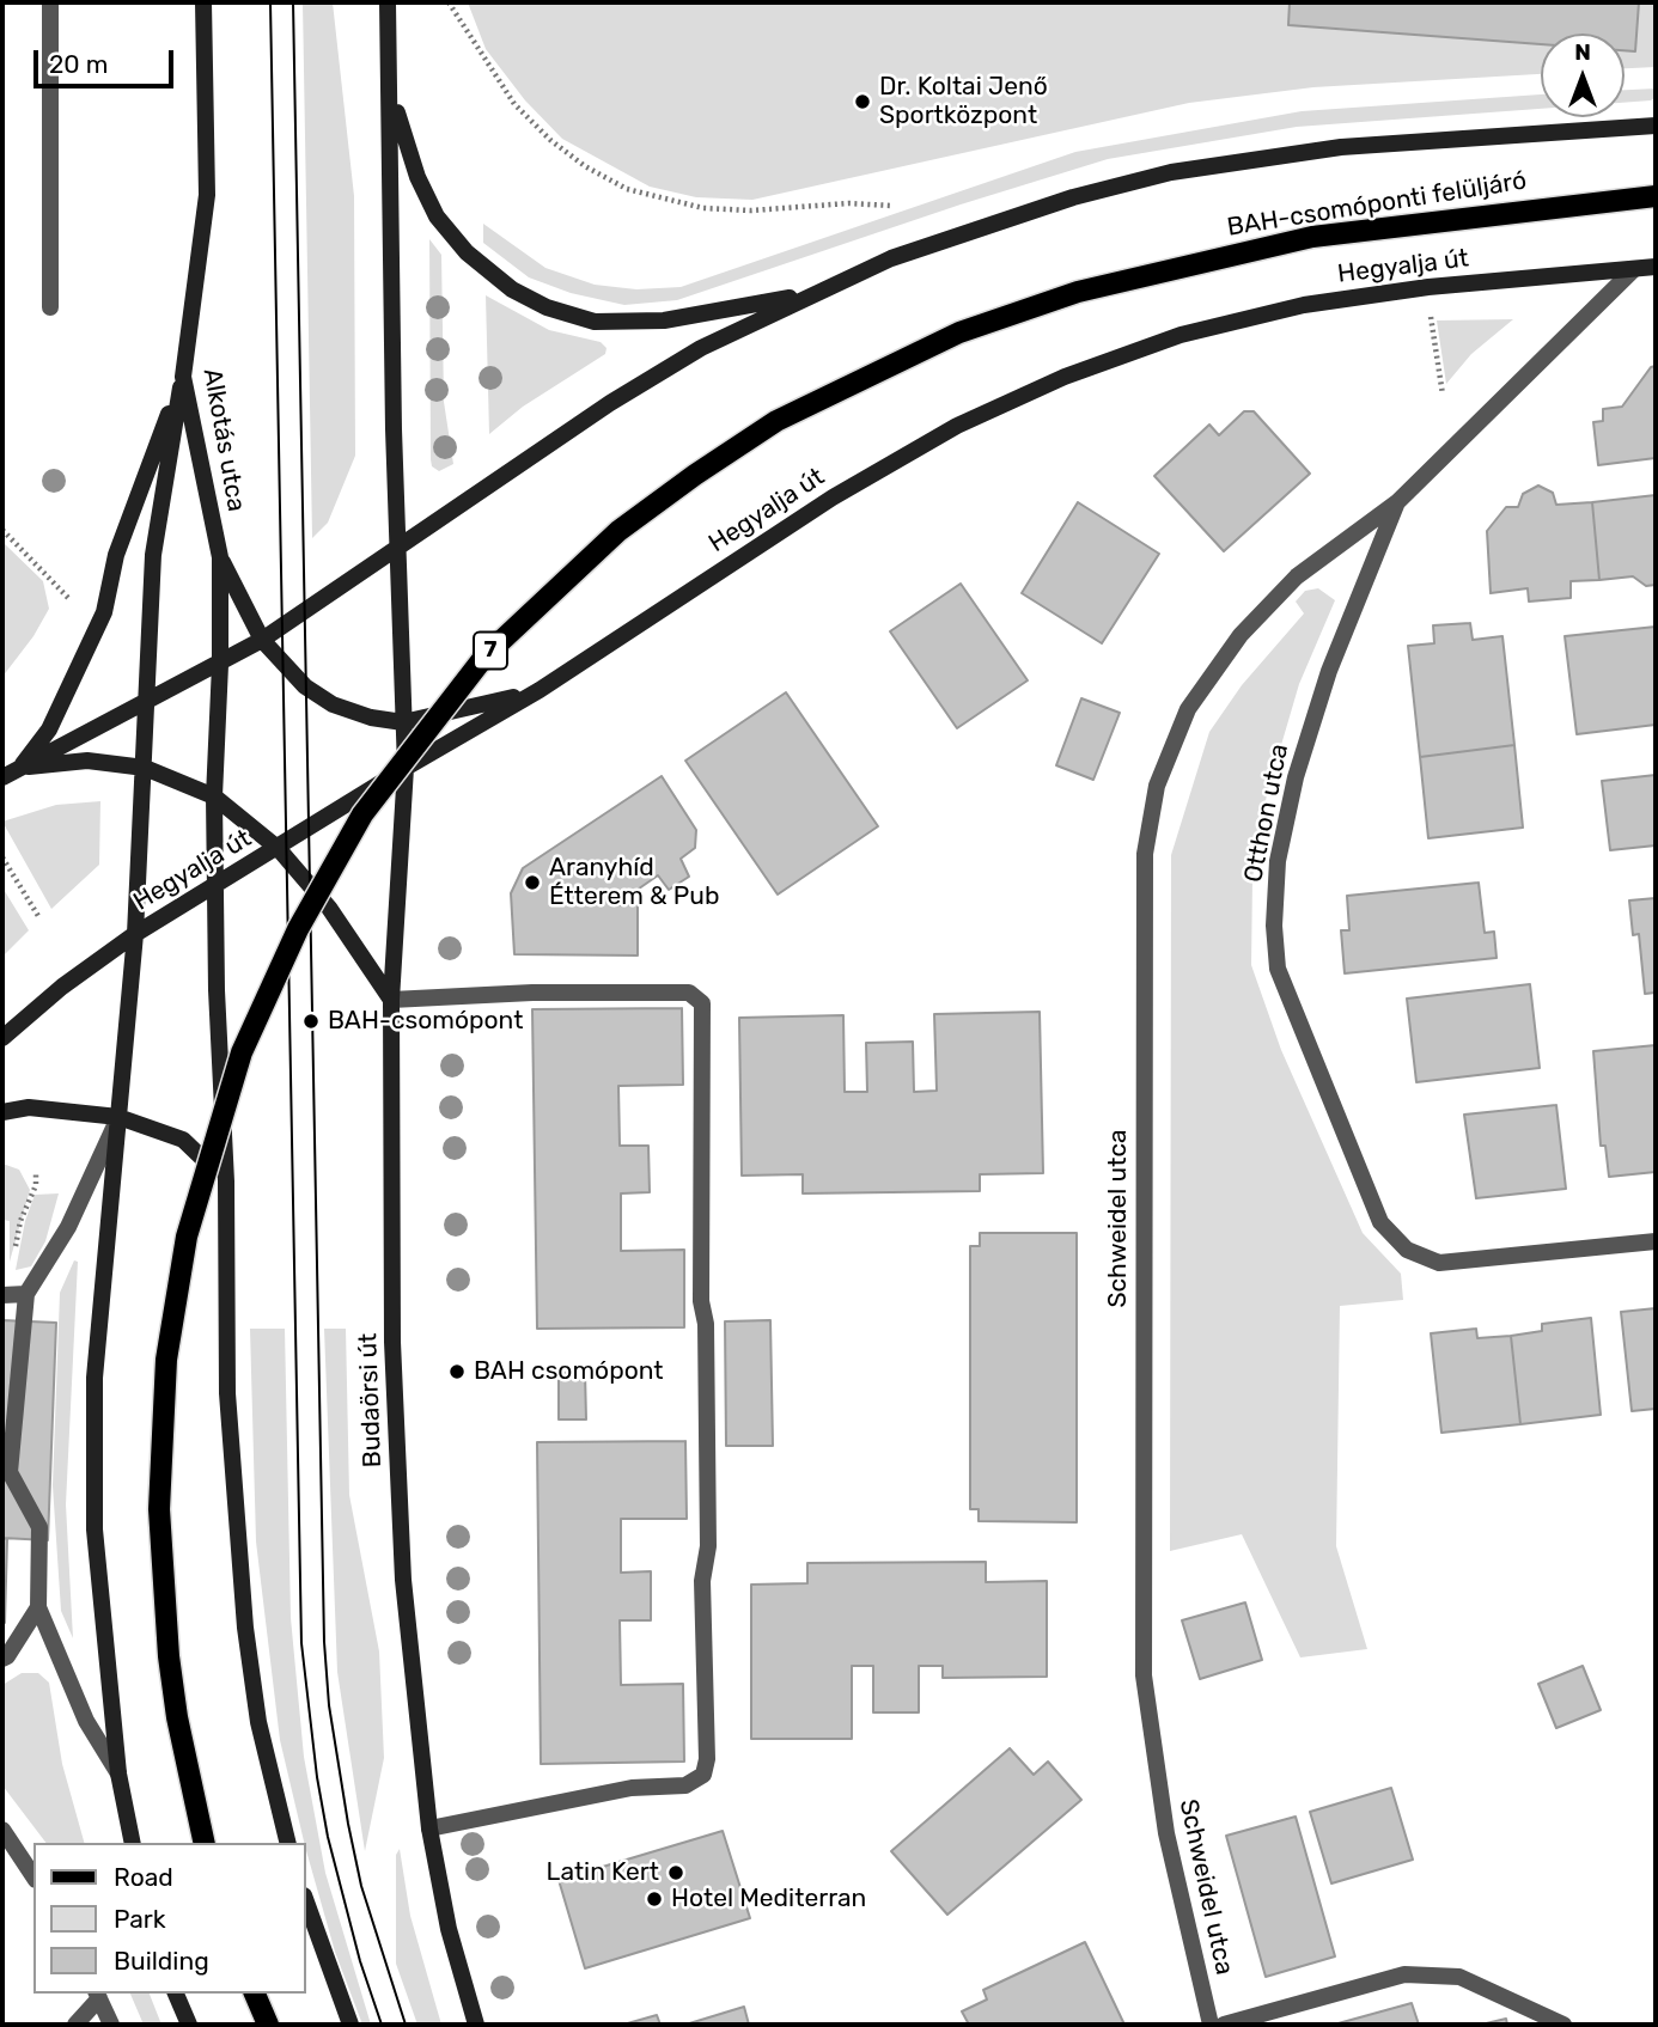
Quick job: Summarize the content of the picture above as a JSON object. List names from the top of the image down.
{
  "streets": {
    "main road": [
      "BAH-csomóponti felüljáró",
      "Hegyalja út",
      "Alkotás utca",
      "7",
      "Budaörsi út"
    ],
    "street": ["Otthon utca", "Schweidel utca"]
  },
  "crossings": [
    ["Hegyalja út", "Alkotás utca"],
    ["Hegyalja út", "Otthon utca"],
    ["Hegyalja út", "Budaörsi út"],
    ["Otthon utca", "Schweidel utca"]
  ],
  "places": [
    "Dr. Koltai Jenő Sportközpont",
    "Aranyhíd Étterem & Pub",
    "BAH-csomópont",
    "BAH csomópont",
    "Latin Kert",
    "Hotel Mediterran"
  ],
  "legend": ["Road", "Park", "Building"],
  "scale_bar": "20 m",
  "north": "top"
}
